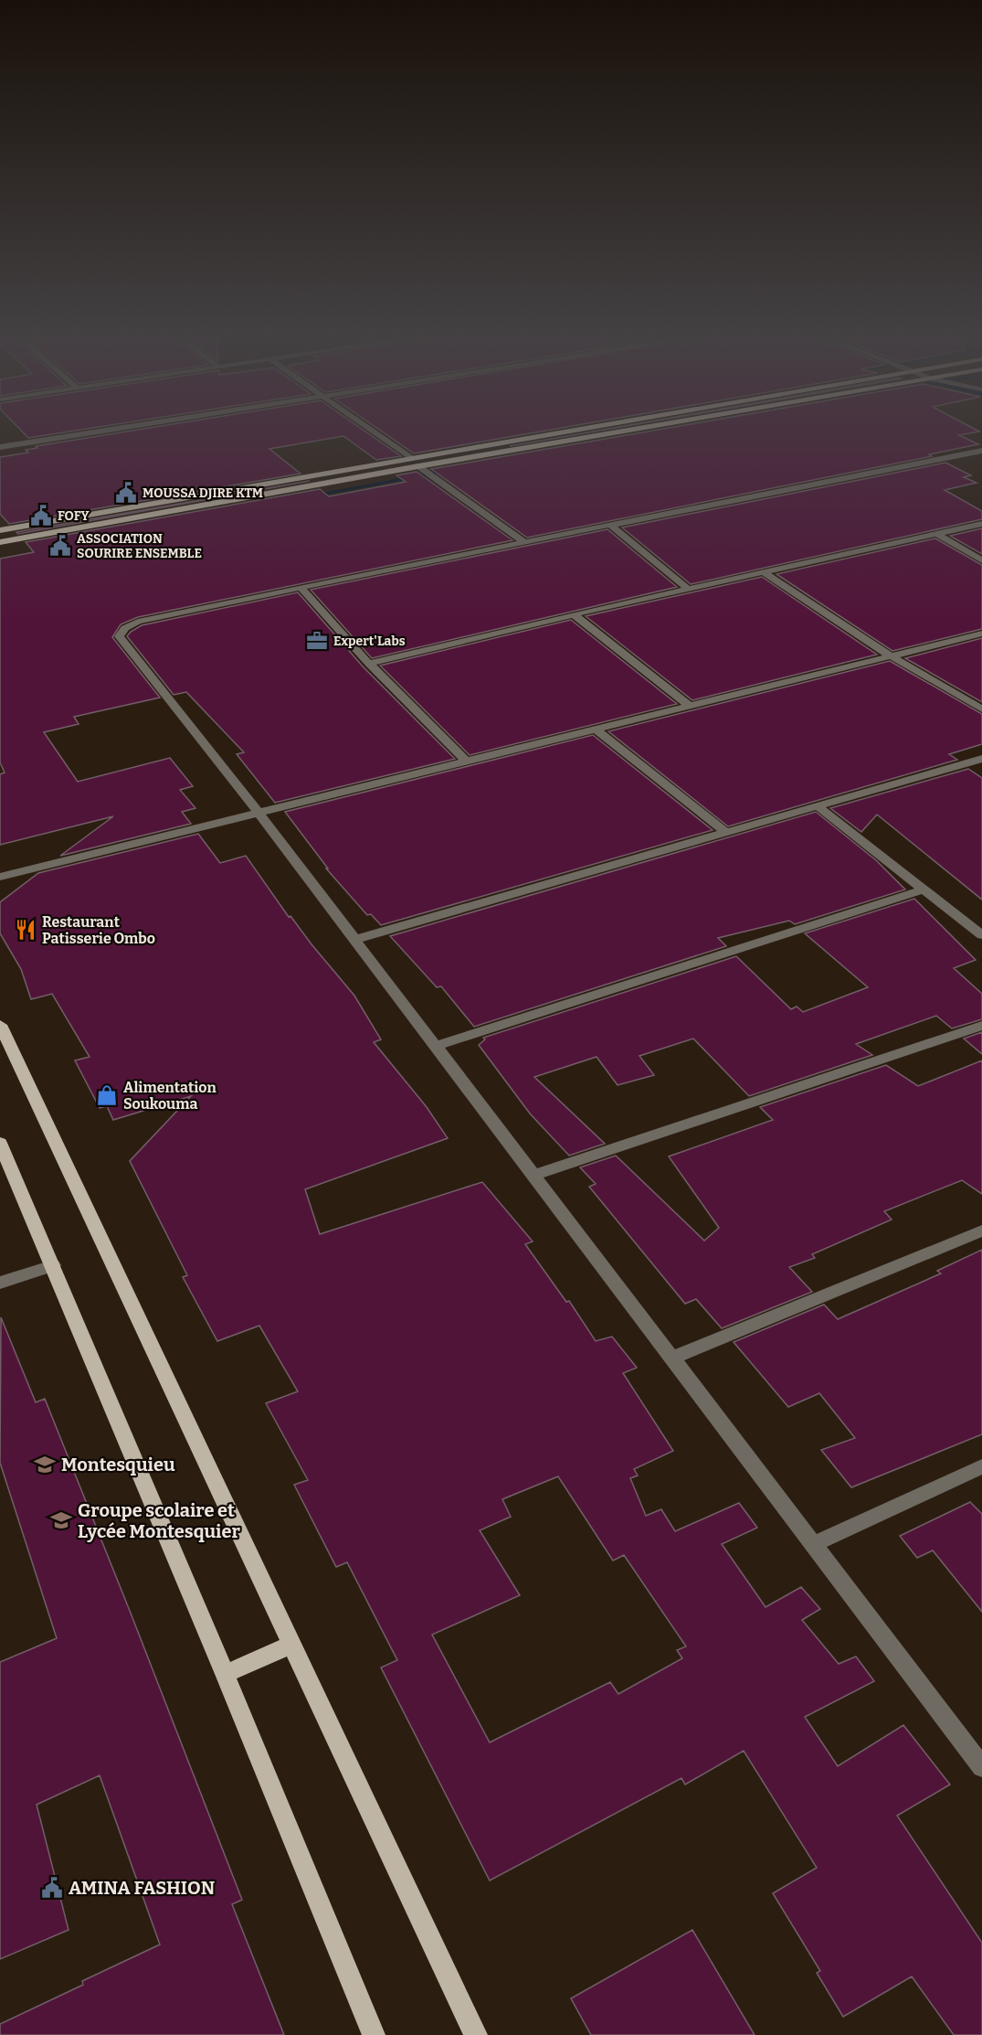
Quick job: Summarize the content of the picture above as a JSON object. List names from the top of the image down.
{
  "places": {
    "public building": [
      "MOUSSA DJIRE KTM",
      "FOFY",
      "ASSOCIATION SOURIRE ENSEMBLE",
      "AMINA FASHION"
    ],
    "office": ["Expert'Labs"],
    "restaurant": ["Restaurant Patisserie Ombo"],
    "shop": ["Alimentation Soukouma"],
    "school or university": ["Montesquieu", "Groupe scolaire et Lycée Montesquier"]
  }
}
